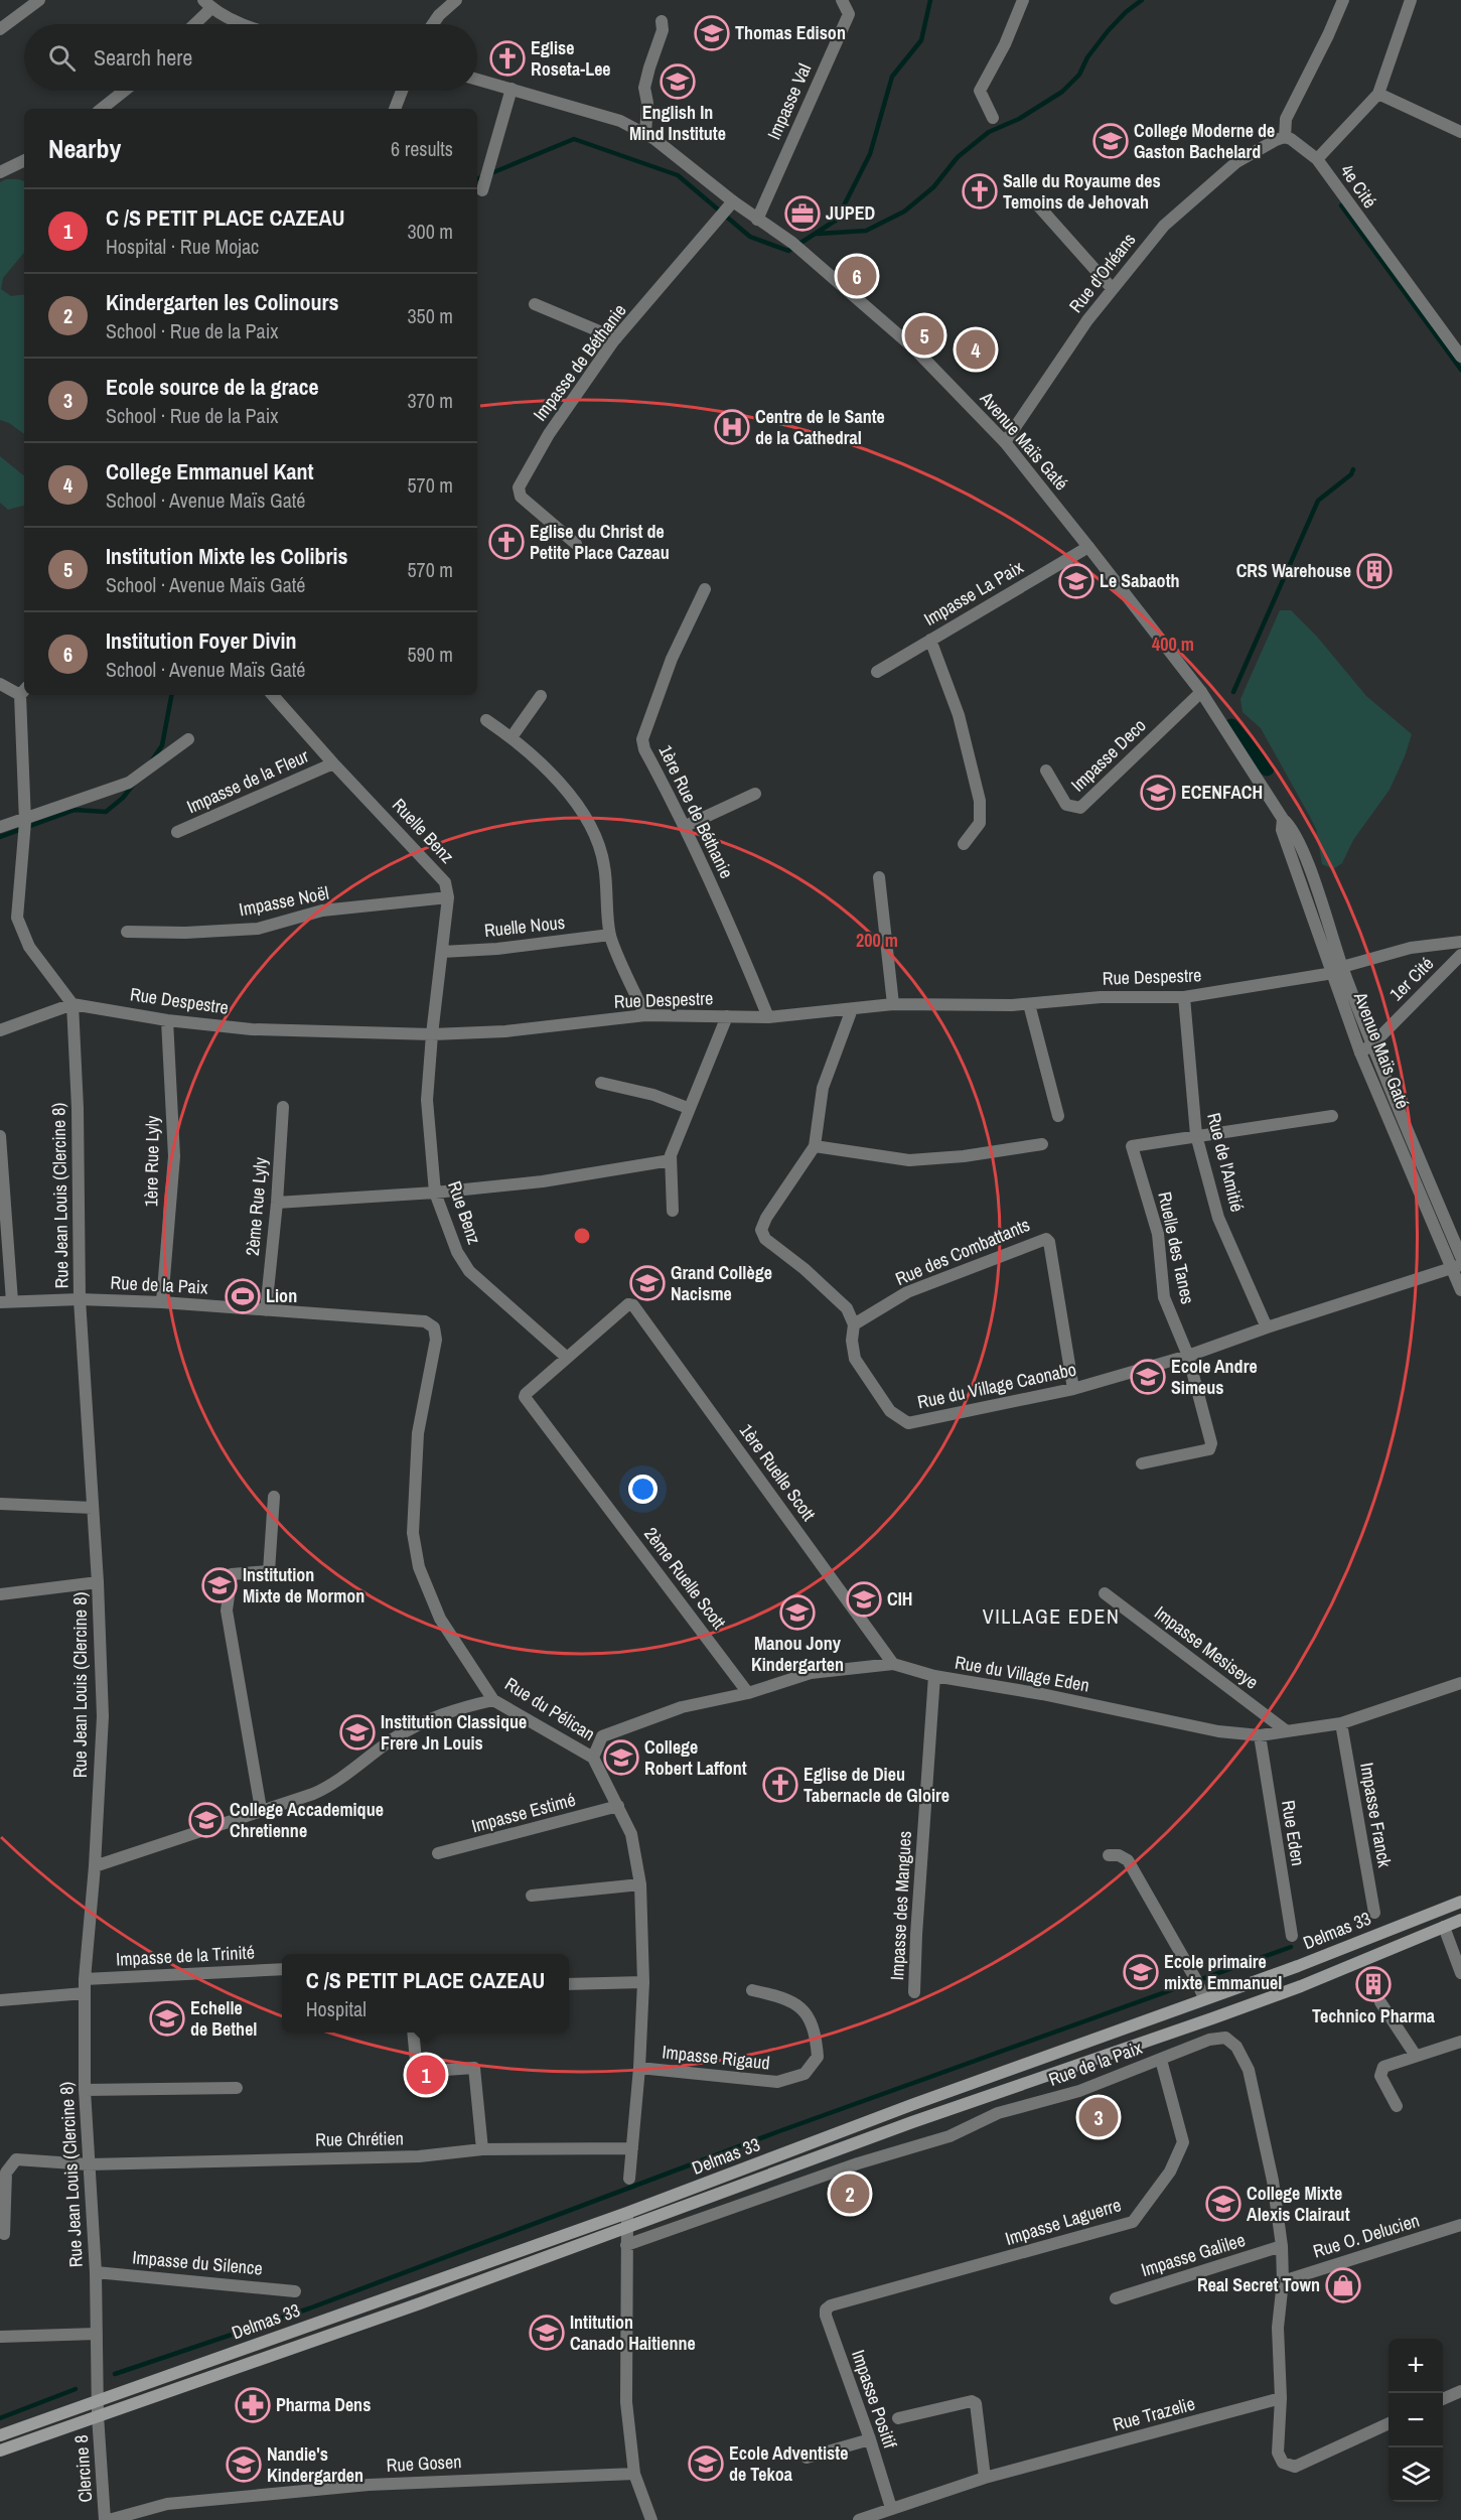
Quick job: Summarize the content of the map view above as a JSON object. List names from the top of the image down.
{
  "streets": {
    "main road": ["Delmas 33"],
    "street": [
      "Impasse Val",
      "4e Cité",
      "Rue d'Orléans",
      "Impasse de Béthanie",
      "Avenue Maïs Gaté",
      "Impasse La Paix",
      "Impasse Deco",
      "Impasse de la Fleur",
      "1ère Rue de Béthanie",
      "Ruelle Benz",
      "Impasse Noël",
      "Ruelle Nous",
      "Rue Despestre",
      "1er Cité",
      "1ère Rue Lyly",
      "Rue de l'Amitié",
      "Rue Jean Louis (Clercine 8)",
      "2ème Rue Lyly",
      "Rue Benz",
      "Ruelle des Tanes",
      "Rue des Combattants",
      "Rue de la Paix",
      "Rue du Village Caonabo",
      "1ère Ruelle Scott",
      "2ème Ruelle Scott",
      "Impasse Mesiseye",
      "Rue du Village Eden",
      "Rue du Pélican",
      "Impasse Estimé",
      "Impasse Franck",
      "Rue Eden",
      "Impasse des Mangues",
      "Impasse de la Trinité",
      "Impasse Rigaud",
      "Rue Chrétien",
      "Impasse Laguerre",
      "Rue O. Delucien",
      "Impasse Galilee",
      "Impasse du Silence",
      "Impasse Positif",
      "Rue Trazelie",
      "Rue Gosen",
      "Clercine 8"
    ]
  },
  "crossings": [
    ["Impasse Val", "Avenue Maïs Gaté"],
    ["Rue d'Orléans", "Avenue Maïs Gaté"],
    ["Impasse de Béthanie", "Avenue Maïs Gaté"],
    ["Avenue Maïs Gaté", "Impasse La Paix"],
    ["Avenue Maïs Gaté", "Impasse Deco"],
    ["Avenue Maïs Gaté", "Rue Despestre"],
    ["Avenue Maïs Gaté", "1er Cité"],
    ["Avenue Maïs Gaté", "Rue du Village Caonabo"],
    ["Impasse de la Fleur", "Ruelle Benz"],
    ["1ère Rue de Béthanie", "Rue Despestre"],
    ["Ruelle Benz", "Impasse Noël"],
    ["Rue Despestre", "1ère Rue Lyly"],
    ["Rue Despestre", "Rue de l'Amitié"],
    ["Rue Despestre", "Rue Jean Louis (Clercine 8)"],
    ["Rue Despestre", "Rue Benz"],
    ["1ère Rue Lyly", "Rue de la Paix"],
    ["Rue de l'Amitié", "Ruelle des Tanes"],
    ["Rue de l'Amitié", "Rue du Village Caonabo"],
    ["Rue Jean Louis (Clercine 8)", "Rue de la Paix"],
    ["Rue Jean Louis (Clercine 8)", "Delmas 33"],
    ["Rue Jean Louis (Clercine 8)", "Impasse de la Trinité"],
    ["Rue Jean Louis (Clercine 8)", "Rue Chrétien"],
    ["Rue Jean Louis (Clercine 8)", "Impasse du Silence"],
    ["Rue Jean Louis (Clercine 8)", "Clercine 8"],
    ["2ème Rue Lyly", "Rue de la Paix"],
    ["Rue Benz", "2ème Ruelle Scott"],
    ["Ruelle des Tanes", "Rue du Village Caonabo"],
    ["Rue des Combattants", "Rue du Village Caonabo"],
    ["Rue de la Paix", "Rue du Pélican"],
    ["Rue de la Paix", "Impasse Laguerre"],
    ["Rue de la Paix", "Rue O. Delucien"],
    ["Rue de la Paix", "Impasse Galilee"],
    ["Rue de la Paix", "Rue Trazelie"],
    ["1ère Ruelle Scott", "2ème Ruelle Scott"],
    ["1ère Ruelle Scott", "Rue du Village Eden"],
    ["2ème Ruelle Scott", "Rue du Village Eden"],
    ["Impasse Mesiseye", "Rue du Village Eden"],
    ["Rue du Village Eden", "Rue du Pélican"],
    ["Rue du Village Eden", "Impasse Franck"],
    ["Rue du Village Eden", "Rue Eden"],
    ["Rue du Village Eden", "Impasse des Mangues"],
    ["Rue du Pélican", "Impasse Estimé"],
    ["Rue du Pélican", "Impasse Rigaud"],
    ["Rue du Pélican", "Rue Chrétien"],
    ["Delmas 33", "Clercine 8"],
    ["Impasse Laguerre", "Impasse Positif"],
    ["Impasse Positif", "Rue Trazelie"],
    ["Rue Gosen", "Clercine 8"]
  ],
  "districts": ["VILLAGE EDEN"],
  "places": {
    "school or university": [
      "Thomas Edison",
      "English In Mind Institute",
      "College Moderne de Gaston Bachelard",
      "Le Sabaoth",
      "ECENFACH",
      "Grand Collège Nacisme",
      "Ecole Andre Simeus",
      "Institution Mixte de Mormon",
      "CIH",
      "Manou Jony Kindergarten",
      "Institution Classique Frere Jn Louis",
      "College Robert Laffont",
      "College Accademique Chretienne",
      "Ecole primaire mixte Emmanuel",
      "Echelle de Bethel",
      "College Mixte Alexis Clairaut",
      "Intitution Canado Haitienne",
      "Ecole Adventiste de Tekoa",
      "Nandie's Kindergarden"
    ],
    "church": [
      "Eglise Roseta-Lee",
      "Salle du Royaume des Temoins de Jehovah",
      "Eglise du Christ de Petite Place Cazeau",
      "Eglise de Dieu Tabernacle de Gloire"
    ],
    "office": ["JUPED"],
    "hospital": ["Centre de le Sante de la Cathedral"],
    "building": ["CRS Warehouse", "Technico Pharma"],
    "sports": ["Lion"],
    "shop": ["Real Secret Town"],
    "pharmacy": ["Pharma Dens"]
  },
  "page": {
    "search": "Search here",
    "heading": ["Nearby", "6 results"],
    "list": [
      {
        "mark": "1",
        "name": "C /S PETIT PLACE CAZEAU",
        "note": "Hospital · Rue Mojac",
        "value": "300 m"
      },
      {
        "mark": "2",
        "name": "Kindergarten les Colinours",
        "note": "School · Rue de la Paix",
        "value": "350 m"
      },
      {
        "mark": "3",
        "name": "Ecole source de la grace",
        "note": "School · Rue de la Paix",
        "value": "370 m"
      },
      {
        "mark": "4",
        "name": "College Emmanuel Kant",
        "note": "School · Avenue Maïs Gaté",
        "value": "570 m"
      },
      {
        "mark": "5",
        "name": "Institution Mixte les Colibris",
        "note": "School · Avenue Maïs Gaté",
        "value": "570 m"
      },
      {
        "mark": "6",
        "name": "Institution Foyer Divin",
        "note": "School · Avenue Maïs Gaté",
        "value": "590 m"
      }
    ],
    "pins": [
      "6",
      "5",
      "4",
      "1",
      "3",
      "2"
    ],
    "popup": ["C /S PETIT PLACE CAZEAU", "Hospital"],
    "map_buttons": ["+", "−"]
  },
  "rings": ["400 m", "200 m"]
}
